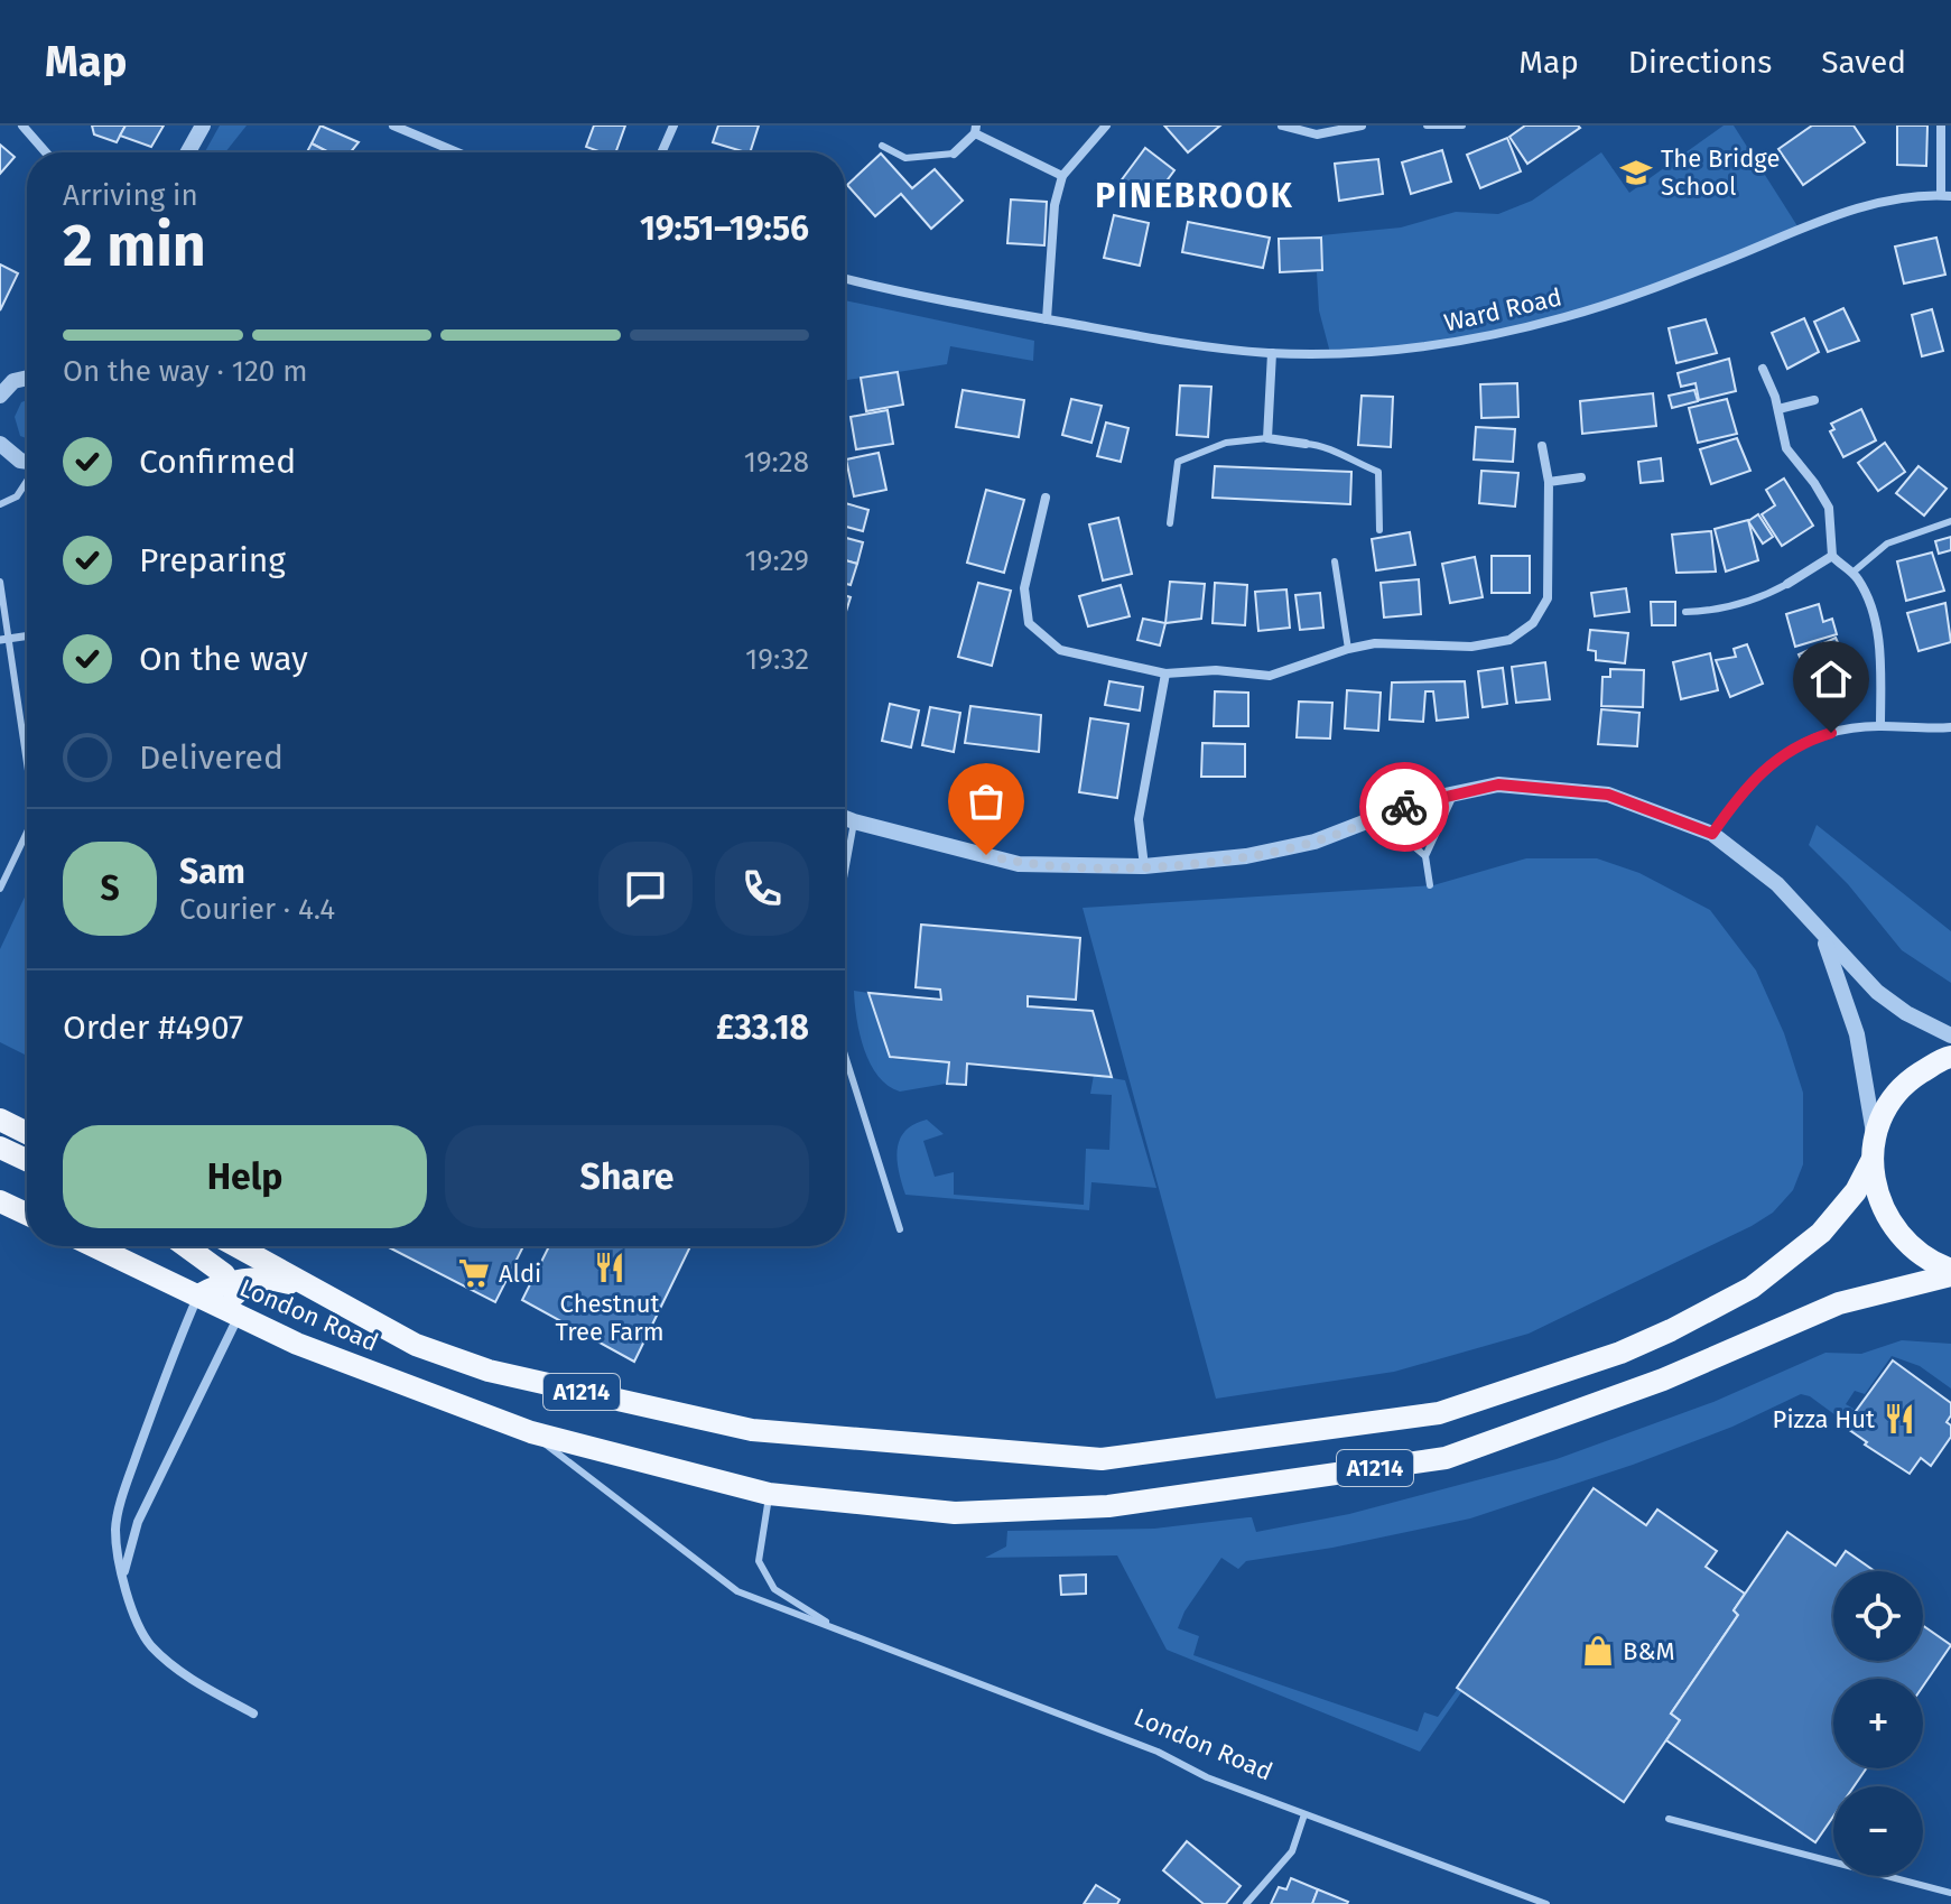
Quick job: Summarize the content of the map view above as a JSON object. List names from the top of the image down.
{
  "streets": {
    "main road": ["London Road", "A1214"],
    "street": ["Ward Road"]
  },
  "crossings": [
    ["London Road", "A1214"]
  ],
  "districts": ["PINEBROOK"],
  "places": {
    "school or university": ["The Bridge School"],
    "restaurant": ["Chestnut Tree Farm", "Pizza Hut"],
    "supermarket": ["Aldi"],
    "shop": ["B&M"]
  },
  "page": {
    "header": "Map",
    "nav": ["Map", "Directions", "Saved"],
    "heading": ["2 min", "Arriving in", "19:51–19:56"],
    "panel": [
      "Sam",
      "Courier · 4.4",
      "Order #4907",
      "£33.18"
    ],
    "bar": "On the way · 120 m",
    "list": [
      ["Confirmed", "19:28"],
      ["Preparing", "19:29"],
      ["On the way", "19:32"],
      "Delivered"
    ],
    "round": "S",
    "buttons": ["Help", "Share"],
    "map_buttons": ["+", "−"]
  }
}
